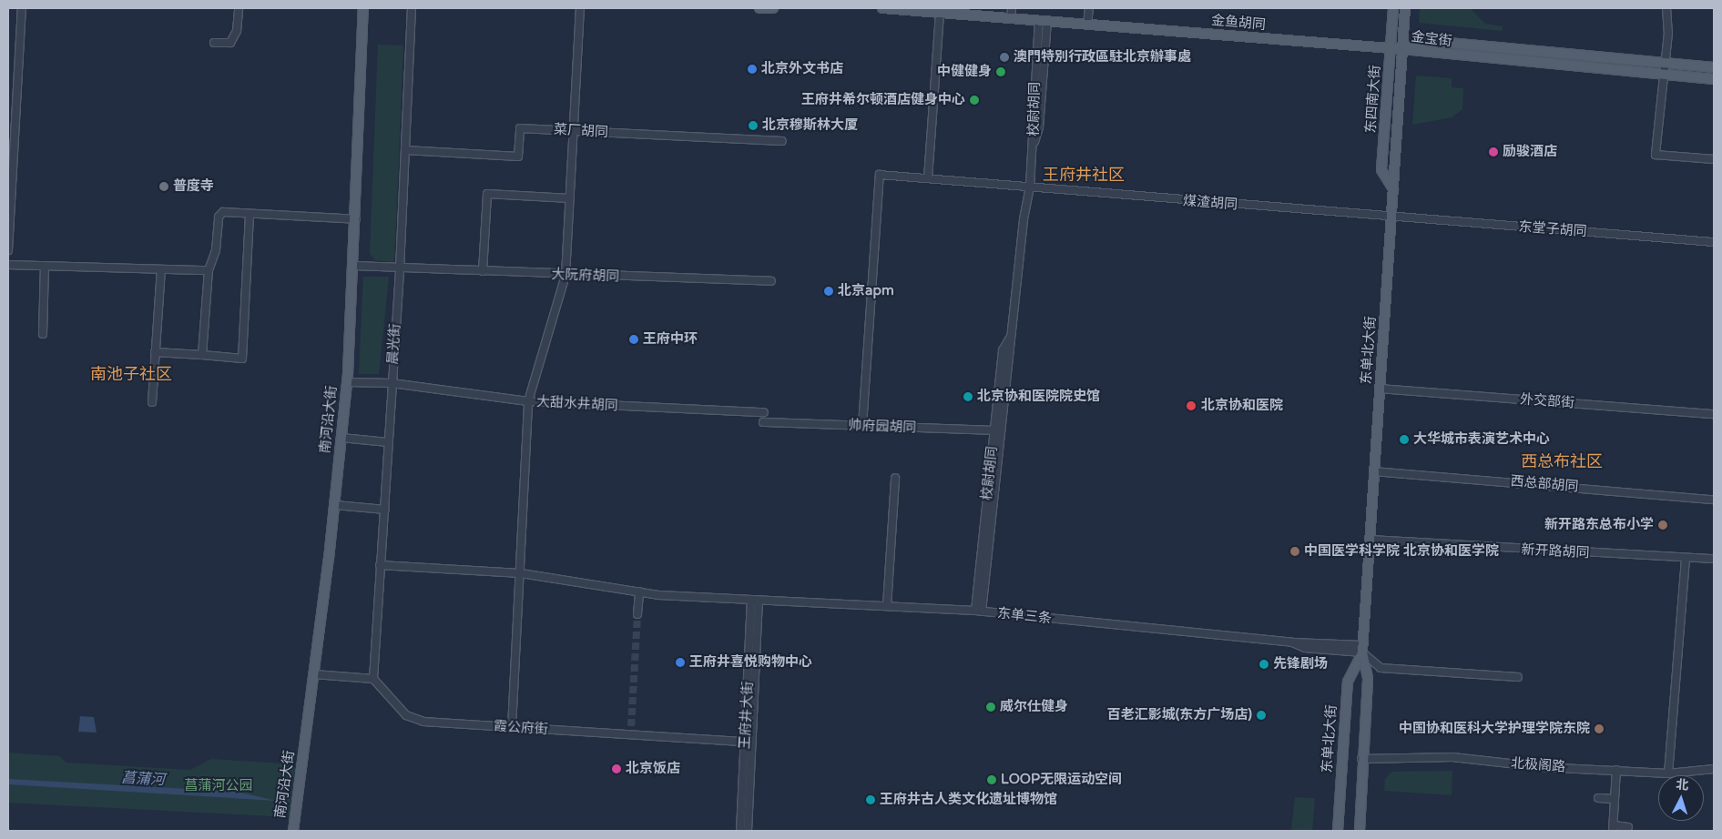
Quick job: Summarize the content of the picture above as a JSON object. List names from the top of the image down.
{
  "streets": {
    "main road": [
      "金鱼胡同",
      "金宝街",
      "东四南大街",
      "东单北大街",
      "南河沿大街"
    ],
    "street": [
      "校尉胡同",
      "菜厂胡同",
      "煤渣胡同",
      "东堂子胡同",
      "大阮府胡同",
      "晨光街",
      "外交部街",
      "大甜水井胡同",
      "帅府园胡同",
      "西总部胡同",
      "新开路胡同",
      "东单三条",
      "王府井大街",
      "霞公府街",
      "北极阁路"
    ]
  },
  "crossings": [
    ["金鱼胡同", "金宝街"],
    ["金鱼胡同", "东四南大街"],
    ["金鱼胡同", "校尉胡同"],
    ["金鱼胡同", "东单北大街"],
    ["金宝街", "东单北大街"],
    ["东四南大街", "东单北大街"],
    ["校尉胡同", "煤渣胡同"],
    ["校尉胡同", "帅府园胡同"],
    ["校尉胡同", "东单三条"],
    ["菜厂胡同", "晨光街"],
    ["煤渣胡同", "东堂子胡同"],
    ["煤渣胡同", "东单北大街"],
    ["煤渣胡同", "帅府园胡同"],
    ["东堂子胡同", "东单北大街"],
    ["大阮府胡同", "晨光街"],
    ["大阮府胡同", "南河沿大街"],
    ["晨光街", "大甜水井胡同"],
    ["晨光街", "东单三条"],
    ["晨光街", "霞公府街"],
    ["东单北大街", "外交部街"],
    ["东单北大街", "西总部胡同"],
    ["东单北大街", "新开路胡同"],
    ["东单北大街", "东单三条"],
    ["东单北大街", "北极阁路"],
    ["大甜水井胡同", "南河沿大街"],
    ["东单三条", "王府井大街"],
    ["王府井大街", "霞公府街"]
  ],
  "districts": ["王府井社区", "南池子社区", "西总布社区"],
  "water": ["菖蒲河"],
  "parks": ["菖蒲河公园"],
  "places": [
    "澳門特別行政區駐北京辦事處",
    "北京外文书店",
    "中健健身",
    "王府井希尔顿酒店健身中心",
    "北京穆斯林大厦",
    "励骏酒店",
    "普度寺",
    "北京apm",
    "王府中环",
    "北京协和医院院史馆",
    "北京协和医院",
    "大华城市表演艺术中心",
    "新开路东总布小学",
    "中国医学科学院 北京协和医学院",
    "王府井喜悦购物中心",
    "先锋剧场",
    "威尔仕健身",
    "百老汇影城(东方广场店)",
    "中国协和医科大学护理学院东院",
    "北京饭店",
    "LOOP无限运动空间",
    "王府井古人类文化遗址博物馆"
  ],
  "north": "top"
}
